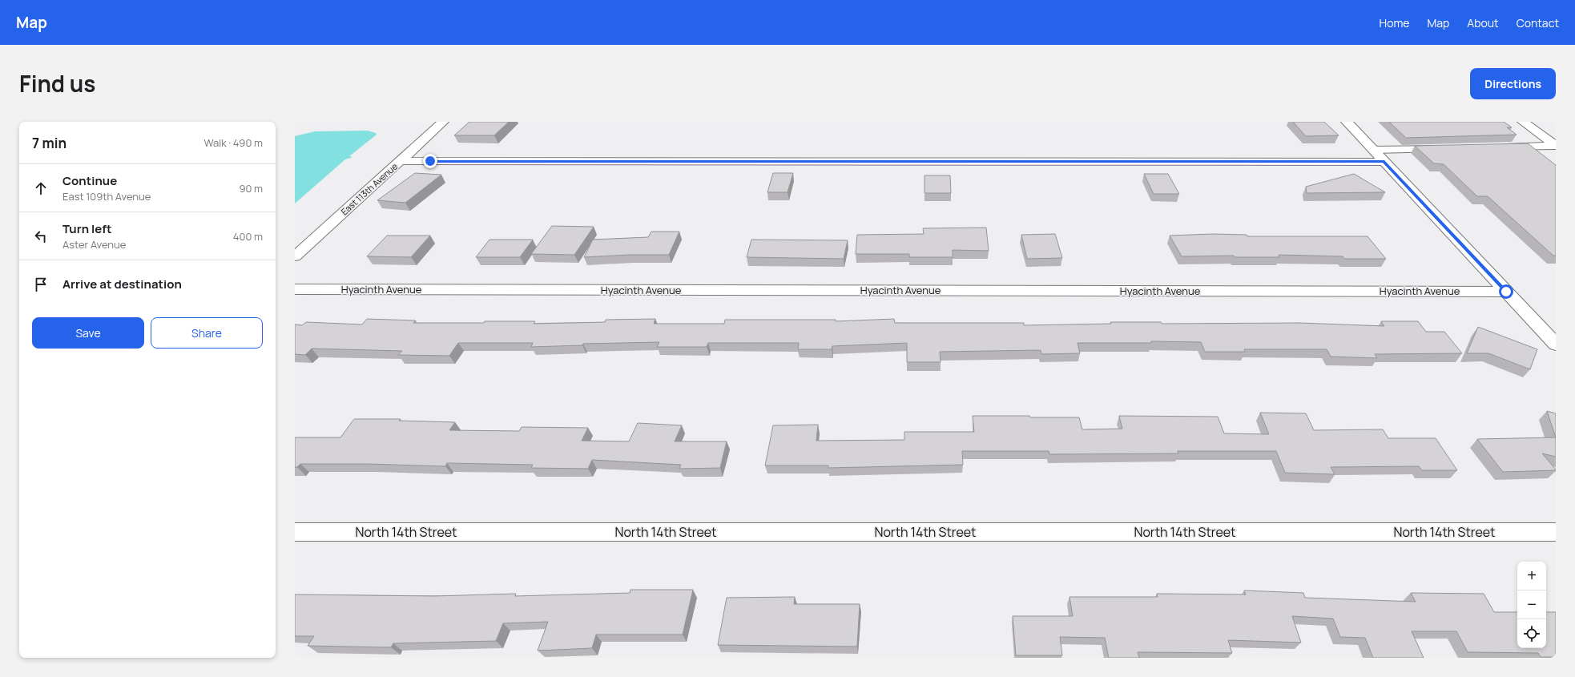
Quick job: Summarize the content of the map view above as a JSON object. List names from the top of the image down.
{
  "streets": {
    "street": ["East 113th Avenue", "Hyacinth Avenue", "North 14th Street"]
  },
  "page": {
    "header": "Map",
    "nav": [
      "Home",
      "Map",
      "About",
      "Contact"
    ],
    "title": "Find us",
    "buttons": [
      "Directions",
      ["Save", "Share"]
    ],
    "heading": ["7 min", "Walk · 490 m"],
    "list": [
      ["Continue", "East 109th Avenue", "90 m"],
      ["Turn left", "Aster Avenue", "400 m"],
      "Arrive at destination"
    ],
    "map_buttons": ["+", "−"]
  }
}
